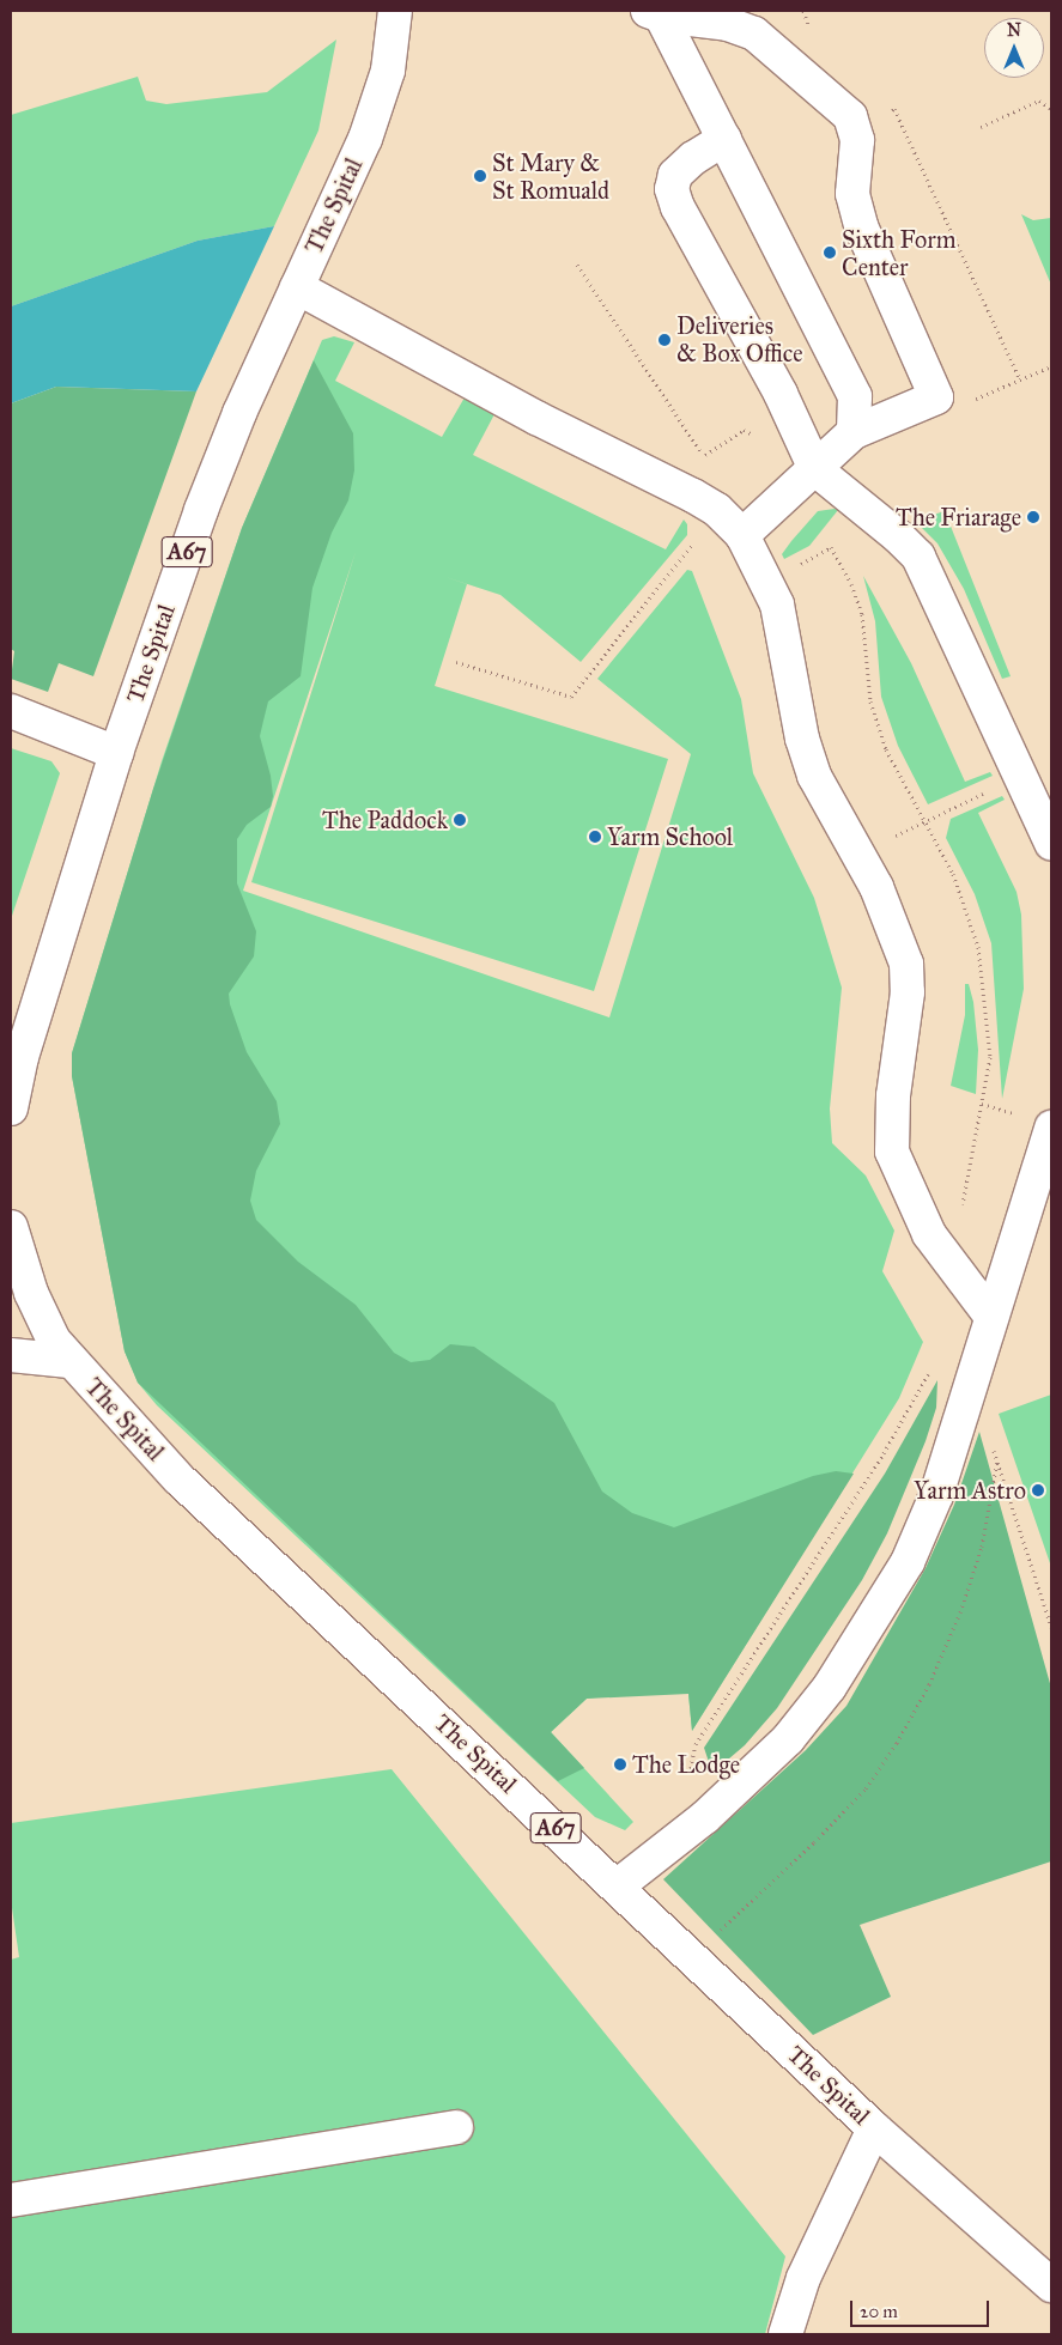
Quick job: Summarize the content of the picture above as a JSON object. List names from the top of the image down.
{
  "streets": {
    "main road": ["The Spital", "A67"]
  },
  "places": [
    "St Mary & St Romuald",
    "Sixth Form Center",
    "Deliveries & Box Office",
    "The Friarage",
    "The Paddock",
    "Yarm School",
    "Yarm Astro",
    "The Lodge"
  ],
  "scale_bar": "20 m",
  "north": "top"
}
